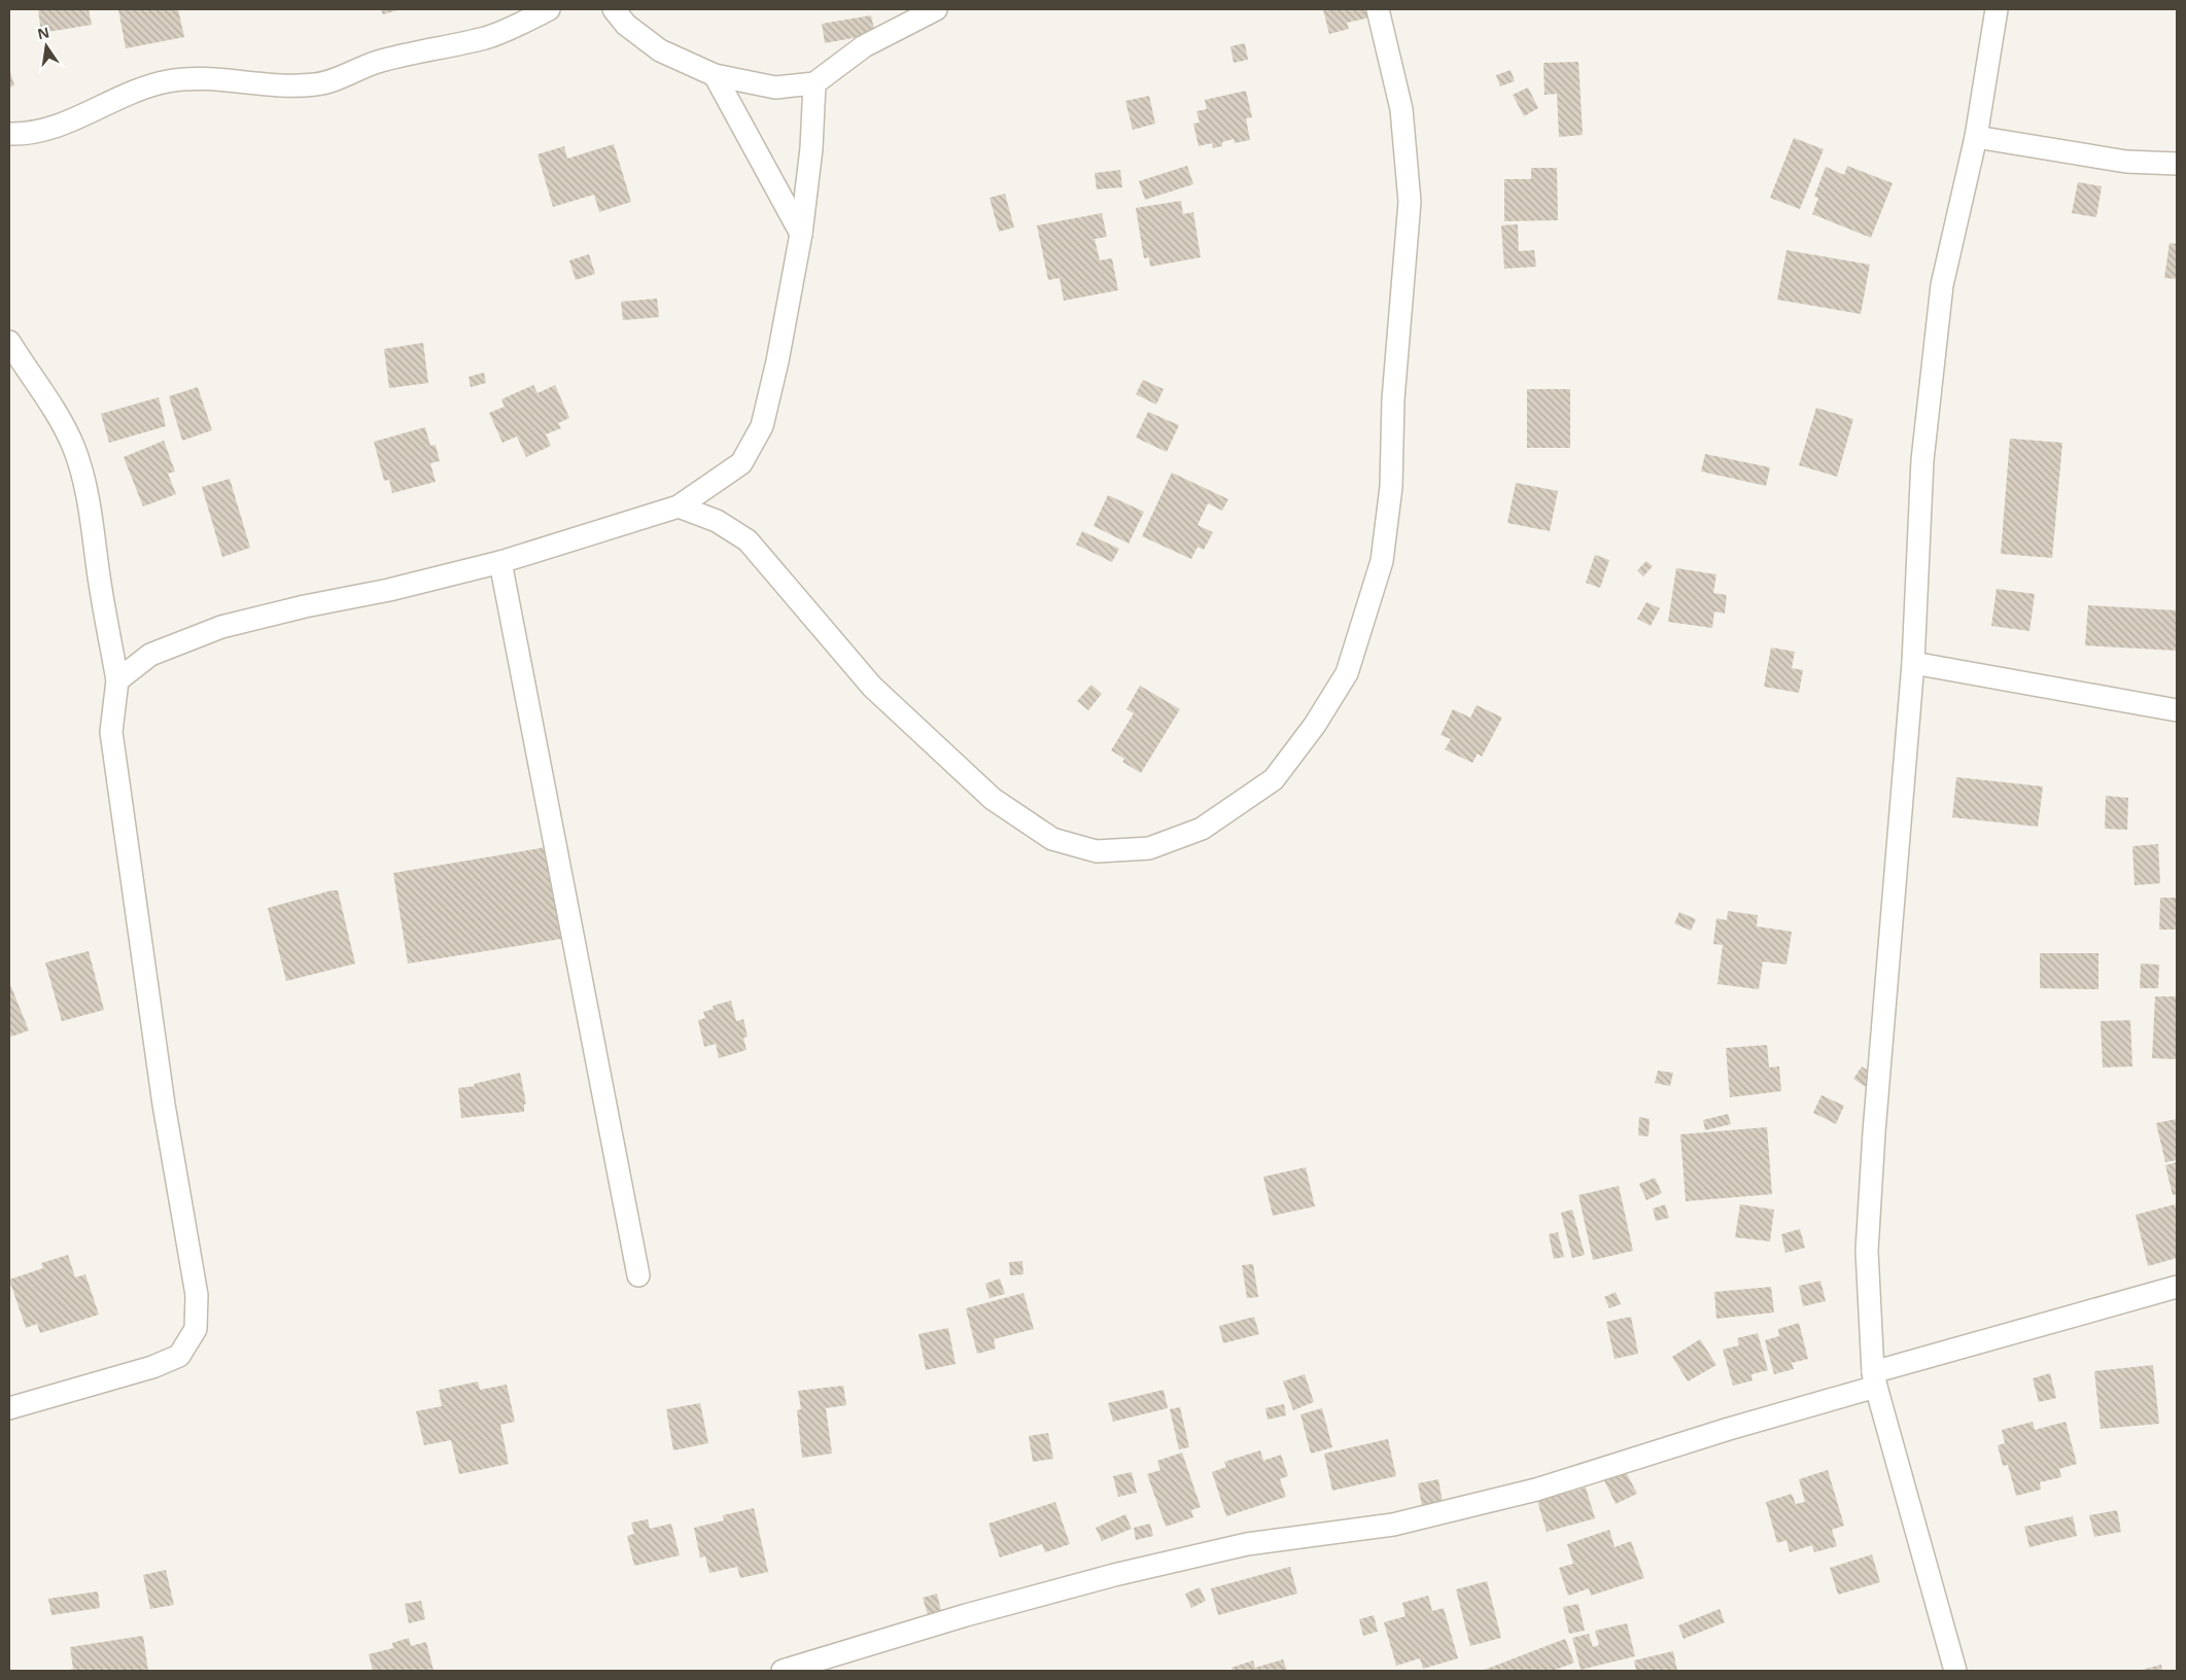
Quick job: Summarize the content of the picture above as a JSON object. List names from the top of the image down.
{
  "north": "top"
}
